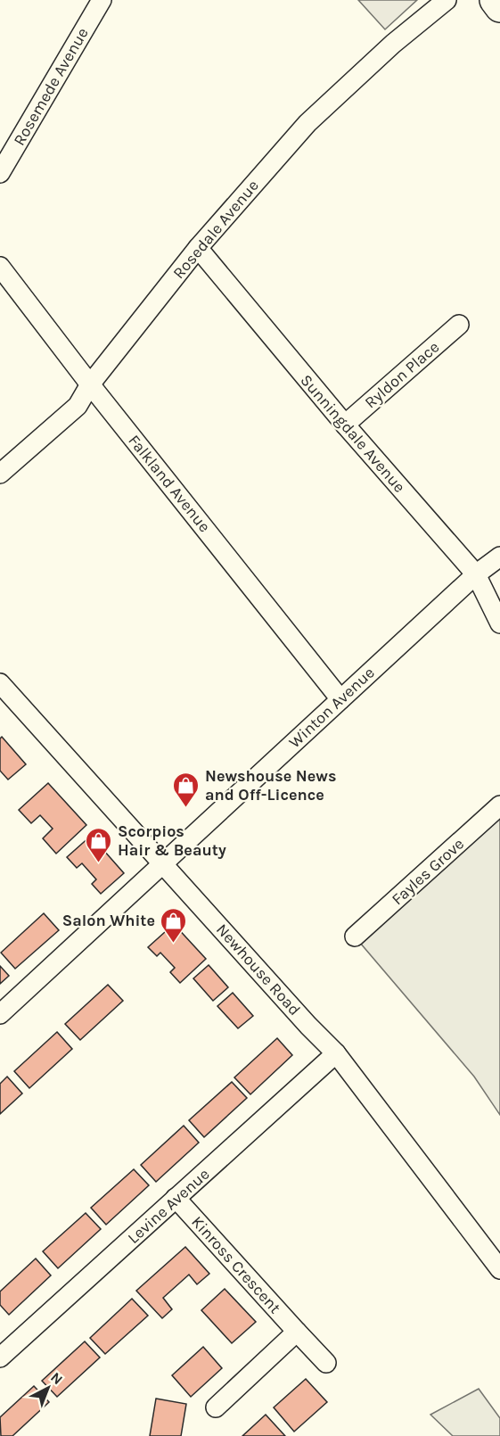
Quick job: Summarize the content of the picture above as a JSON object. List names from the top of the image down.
{
  "streets": {
    "street": [
      "Rosemede Avenue",
      "Rosedale Avenue",
      "Ryldon Place",
      "Sunningdale Avenue",
      "Falkland Avenue",
      "Winton Avenue",
      "Fayles Grove",
      "Newhouse Road",
      "Levine Avenue",
      "Kinross Crescent"
    ]
  },
  "crossings": [
    ["Rosedale Avenue", "Sunningdale Avenue"],
    ["Rosedale Avenue", "Falkland Avenue"],
    ["Ryldon Place", "Sunningdale Avenue"],
    ["Sunningdale Avenue", "Winton Avenue"],
    ["Falkland Avenue", "Winton Avenue"],
    ["Winton Avenue", "Newhouse Road"],
    ["Newhouse Road", "Levine Avenue"],
    ["Levine Avenue", "Kinross Crescent"]
  ],
  "places": {
    "shop": ["Newshouse News and Off-Licence", "Scorpios Hair & Beauty", "Salon White"]
  },
  "north": "top right"
}
